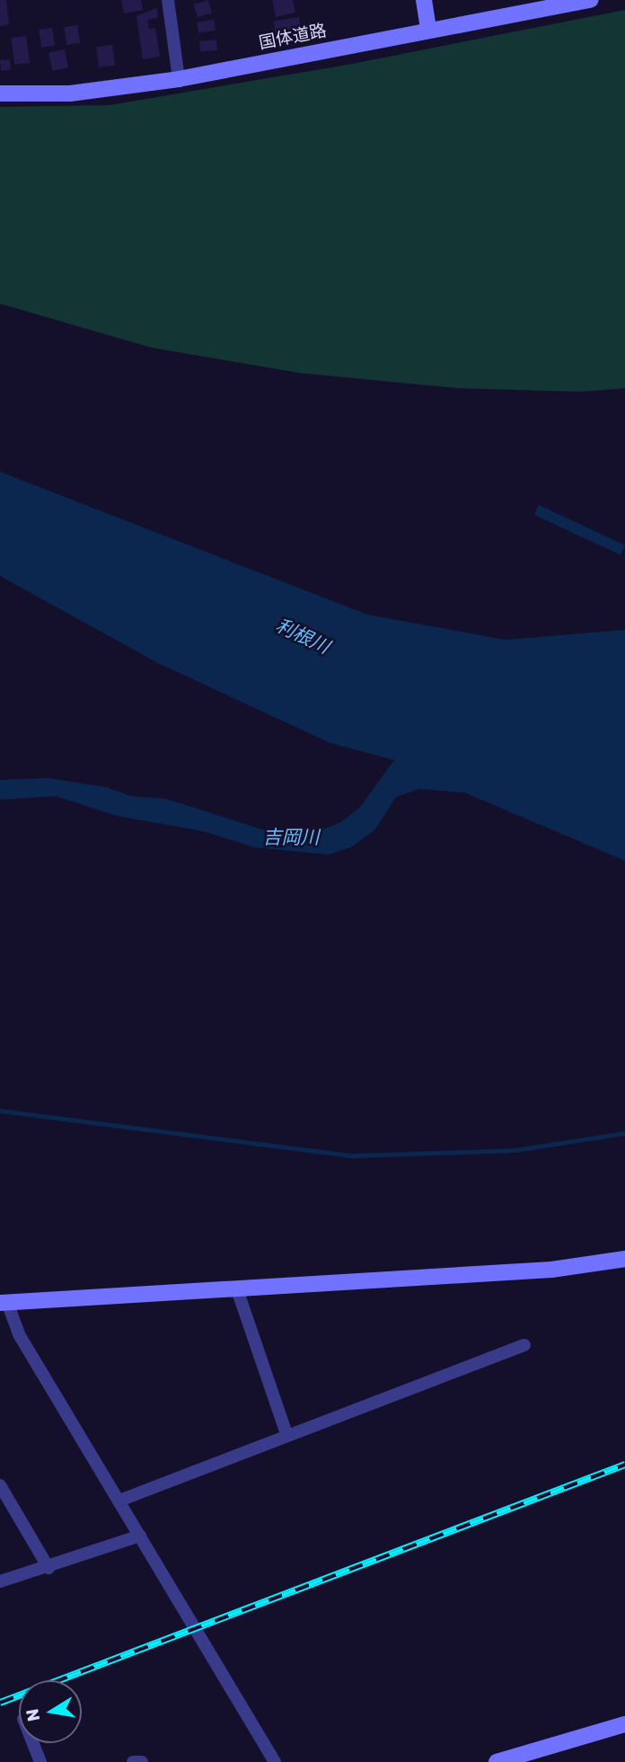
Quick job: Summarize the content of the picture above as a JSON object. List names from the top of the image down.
{
  "streets": {
    "street": ["国体道路"]
  },
  "water": ["利根川", "吉岡川"],
  "north": "left"
}
